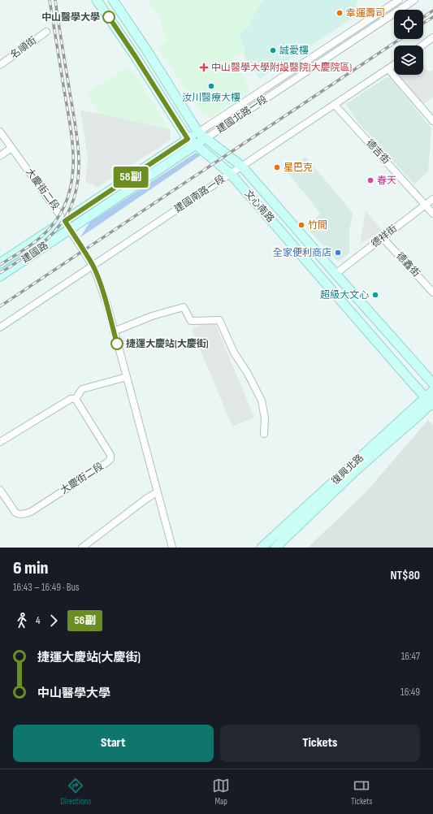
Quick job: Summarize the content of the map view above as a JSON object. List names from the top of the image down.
{
  "streets": {
    "main road": [
      "建國北路一段",
      "文心南路",
      "建國路",
      "復興北路"
    ],
    "street": [
      "名順街",
      "德吉街",
      "大慶街二段",
      "建國南路一段",
      "德祥街",
      "德鑫街"
    ]
  },
  "crossings": [
    ["建國北路一段", "大慶街二段"],
    ["建國北路一段", "文心南路"],
    ["建國北路一段", "建國路"],
    ["德吉街", "建國南路一段"],
    ["德吉街", "德祥街"],
    ["大慶街二段", "建國南路一段"],
    ["大慶街二段", "建國路"],
    ["建國南路一段", "文心南路"],
    ["文心南路", "德祥街"],
    ["文心南路", "復興北路"],
    ["德祥街", "德鑫街"]
  ],
  "places": {
    "other": [
      "幸運壽司",
      "中山醫學大學",
      "誠愛樓",
      "汝川醫療大樓",
      "星巴克",
      "春天",
      "竹間",
      "全家便利商店",
      "超級大文心",
      "捷運大慶站(大慶街)"
    ],
    "health": ["中山醫學大學附設醫院(大慶院區)"]
  },
  "lines": ["bus line 58副"],
  "page": {
    "on_map": "58副",
    "heading": ["6 min", "16:43 – 16:49 · Bus", "NT$80"],
    "legs": ["4", "58副"],
    "list": [
      {
        "name": "捷運大慶站(大慶街)",
        "value": "16:47"
      },
      {
        "name": "中山醫學大學",
        "value": "16:49"
      }
    ],
    "buttons": ["Start", "Tickets"],
    "tabs": ["Directions", "Map", "Tickets"]
  }
}
